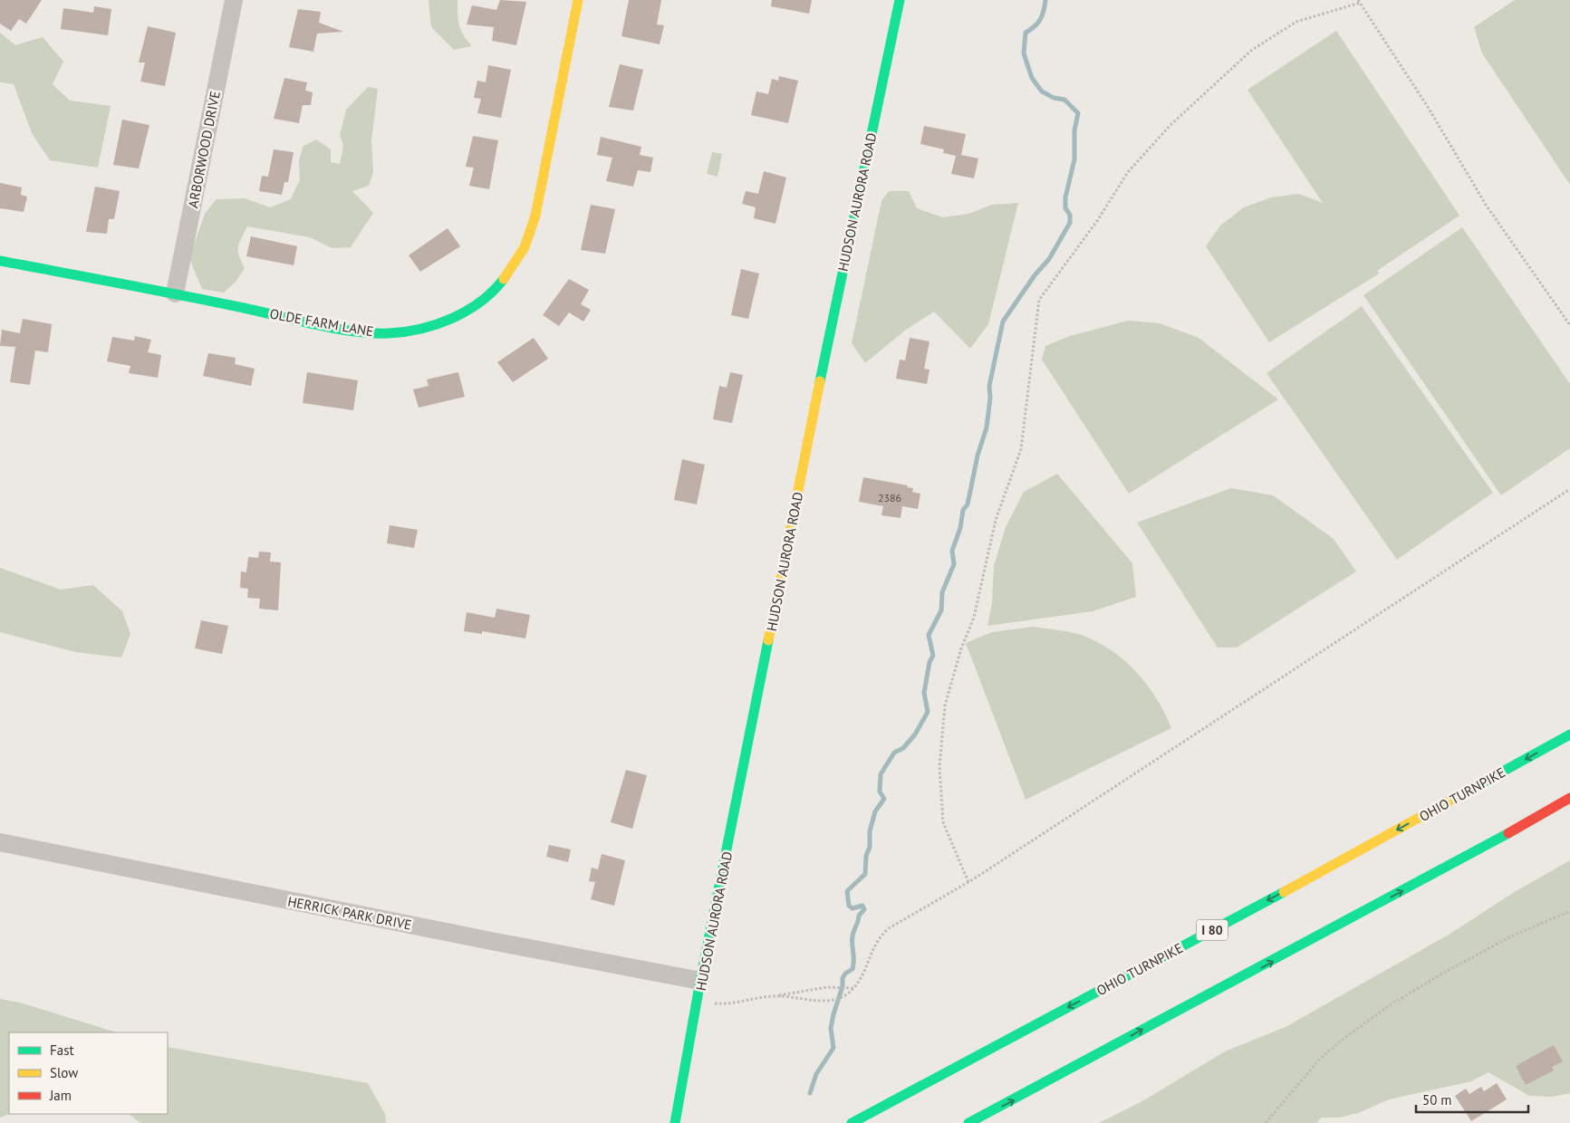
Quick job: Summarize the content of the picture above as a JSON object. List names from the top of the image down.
{
  "streets": {
    "main road": [
      "HUDSON AURORA ROAD",
      "OLDE FARM LANE",
      "OHIO TURNPIKE",
      "I 80"
    ],
    "street": ["ARBORWOOD DRIVE", "HERRICK PARK DRIVE"]
  },
  "crossings": [
    ["ARBORWOOD DRIVE", "OLDE FARM LANE"],
    ["HUDSON AURORA ROAD", "HERRICK PARK DRIVE"]
  ],
  "house_numbers": ["2386"],
  "legend": ["Fast", "Slow", "Jam"],
  "scale_bar": "50 m"
}
